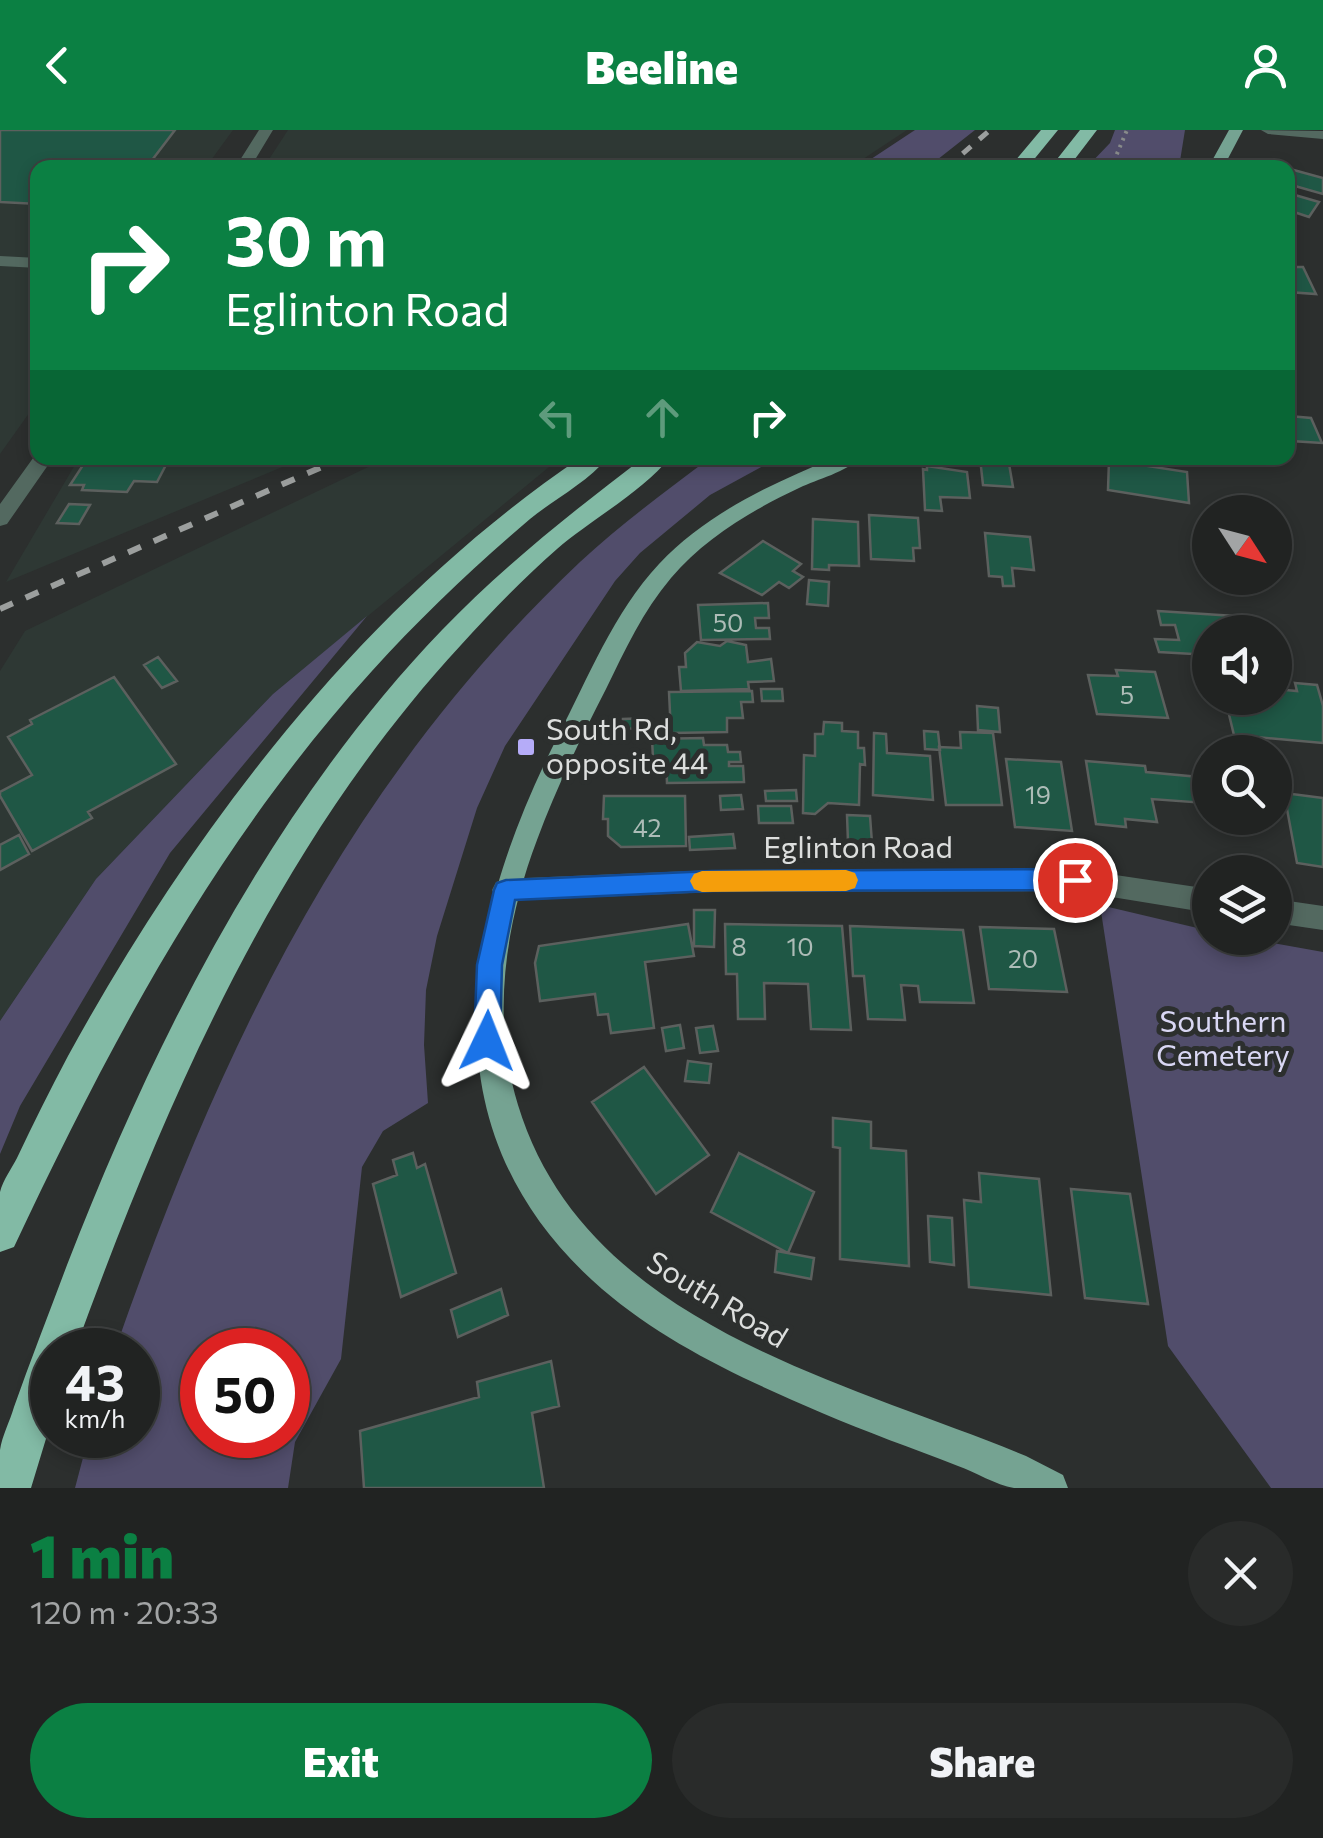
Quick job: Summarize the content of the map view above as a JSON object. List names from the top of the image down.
{
  "streets": {
    "main road": ["South Road"],
    "street": ["Eglinton Road"]
  },
  "crossings": [
    ["Eglinton Road", "South Road"]
  ],
  "parks": ["Southern Cemetery"],
  "places": {
    "transit": ["South Rd, opposite 44"]
  },
  "house_numbers": [
    "50",
    "5",
    "19",
    "42",
    "8",
    "10",
    "20"
  ],
  "north": "bottom right",
  "page": {
    "header": "Beeline",
    "turn": ["30 m", "Eglinton Road"],
    "speed": "43 km/h",
    "limit": "50",
    "heading": ["1 min", "120 m · 20:33"],
    "buttons": ["Exit", "Share"]
  }
}
